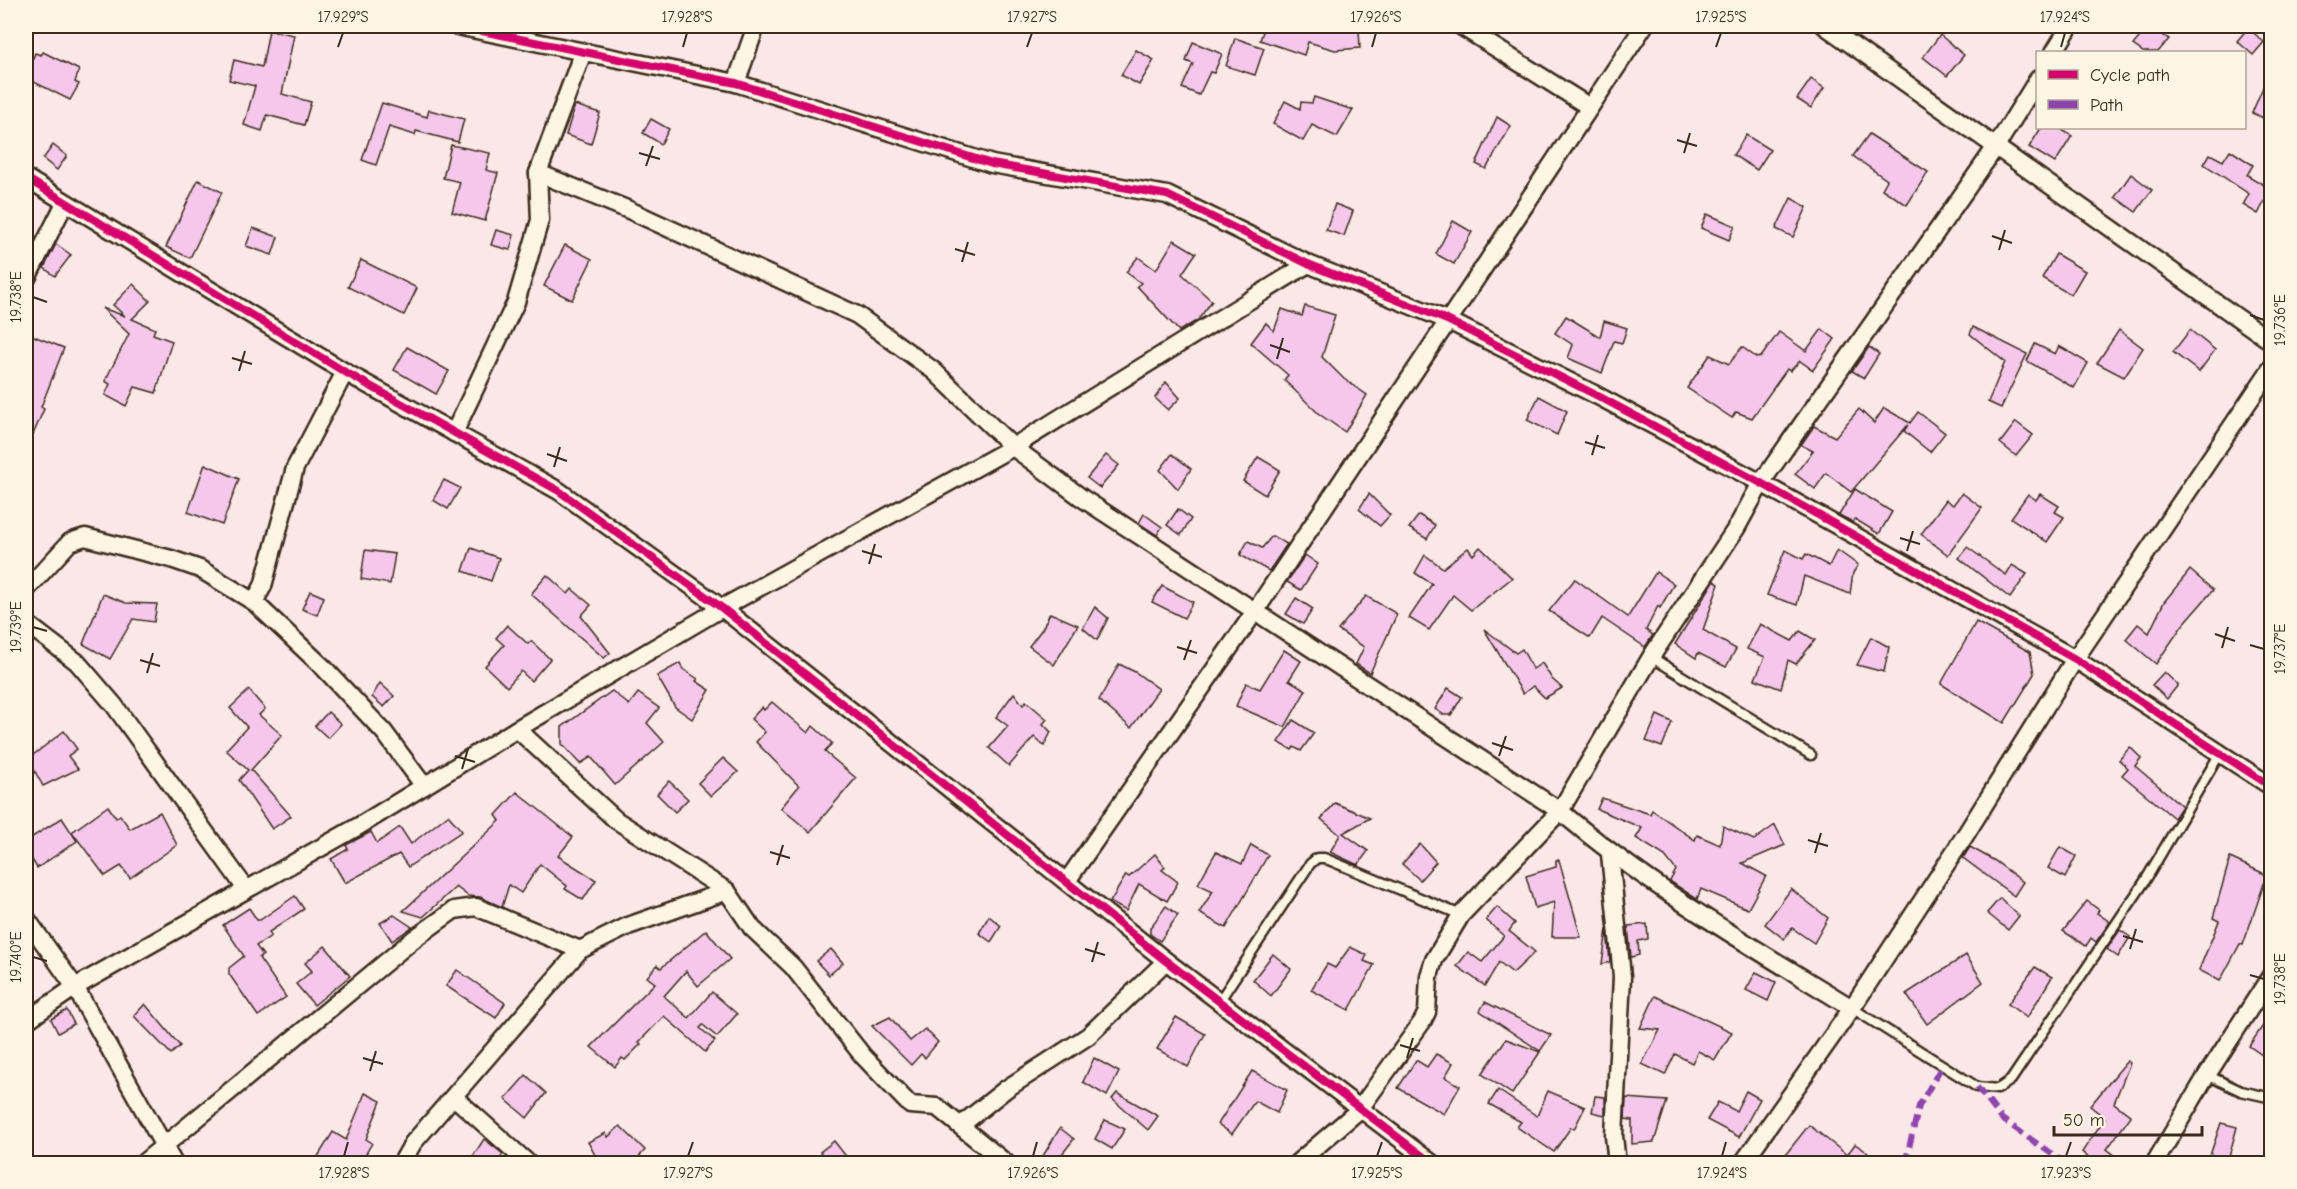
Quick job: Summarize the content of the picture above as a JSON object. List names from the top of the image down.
{
  "legend": ["Cycle path", "Path"],
  "scale_bar": "50 m",
  "coordinates": [
    "17.929°S",
    "17.928°S",
    "17.927°S",
    "17.926°S",
    "17.925°S",
    "17.924°S",
    "19.738°E",
    "19.736°E",
    "19.739°E",
    "19.737°E",
    "19.740°E",
    "17.923°S"
  ]
}
